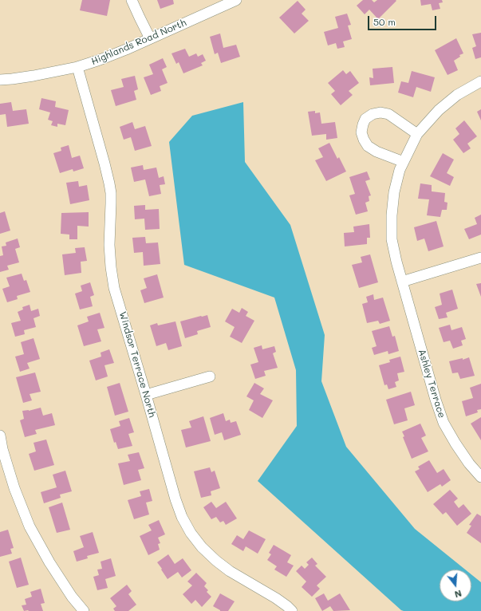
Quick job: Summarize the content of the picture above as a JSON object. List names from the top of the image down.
{
  "streets": {
    "street": ["Highlands Road North", "Windsor Terrace North", "Ashley Terrace"]
  },
  "crossings": [
    ["Highlands Road North", "Windsor Terrace North"]
  ],
  "scale_bar": "50 m",
  "north": "bottom"
}
